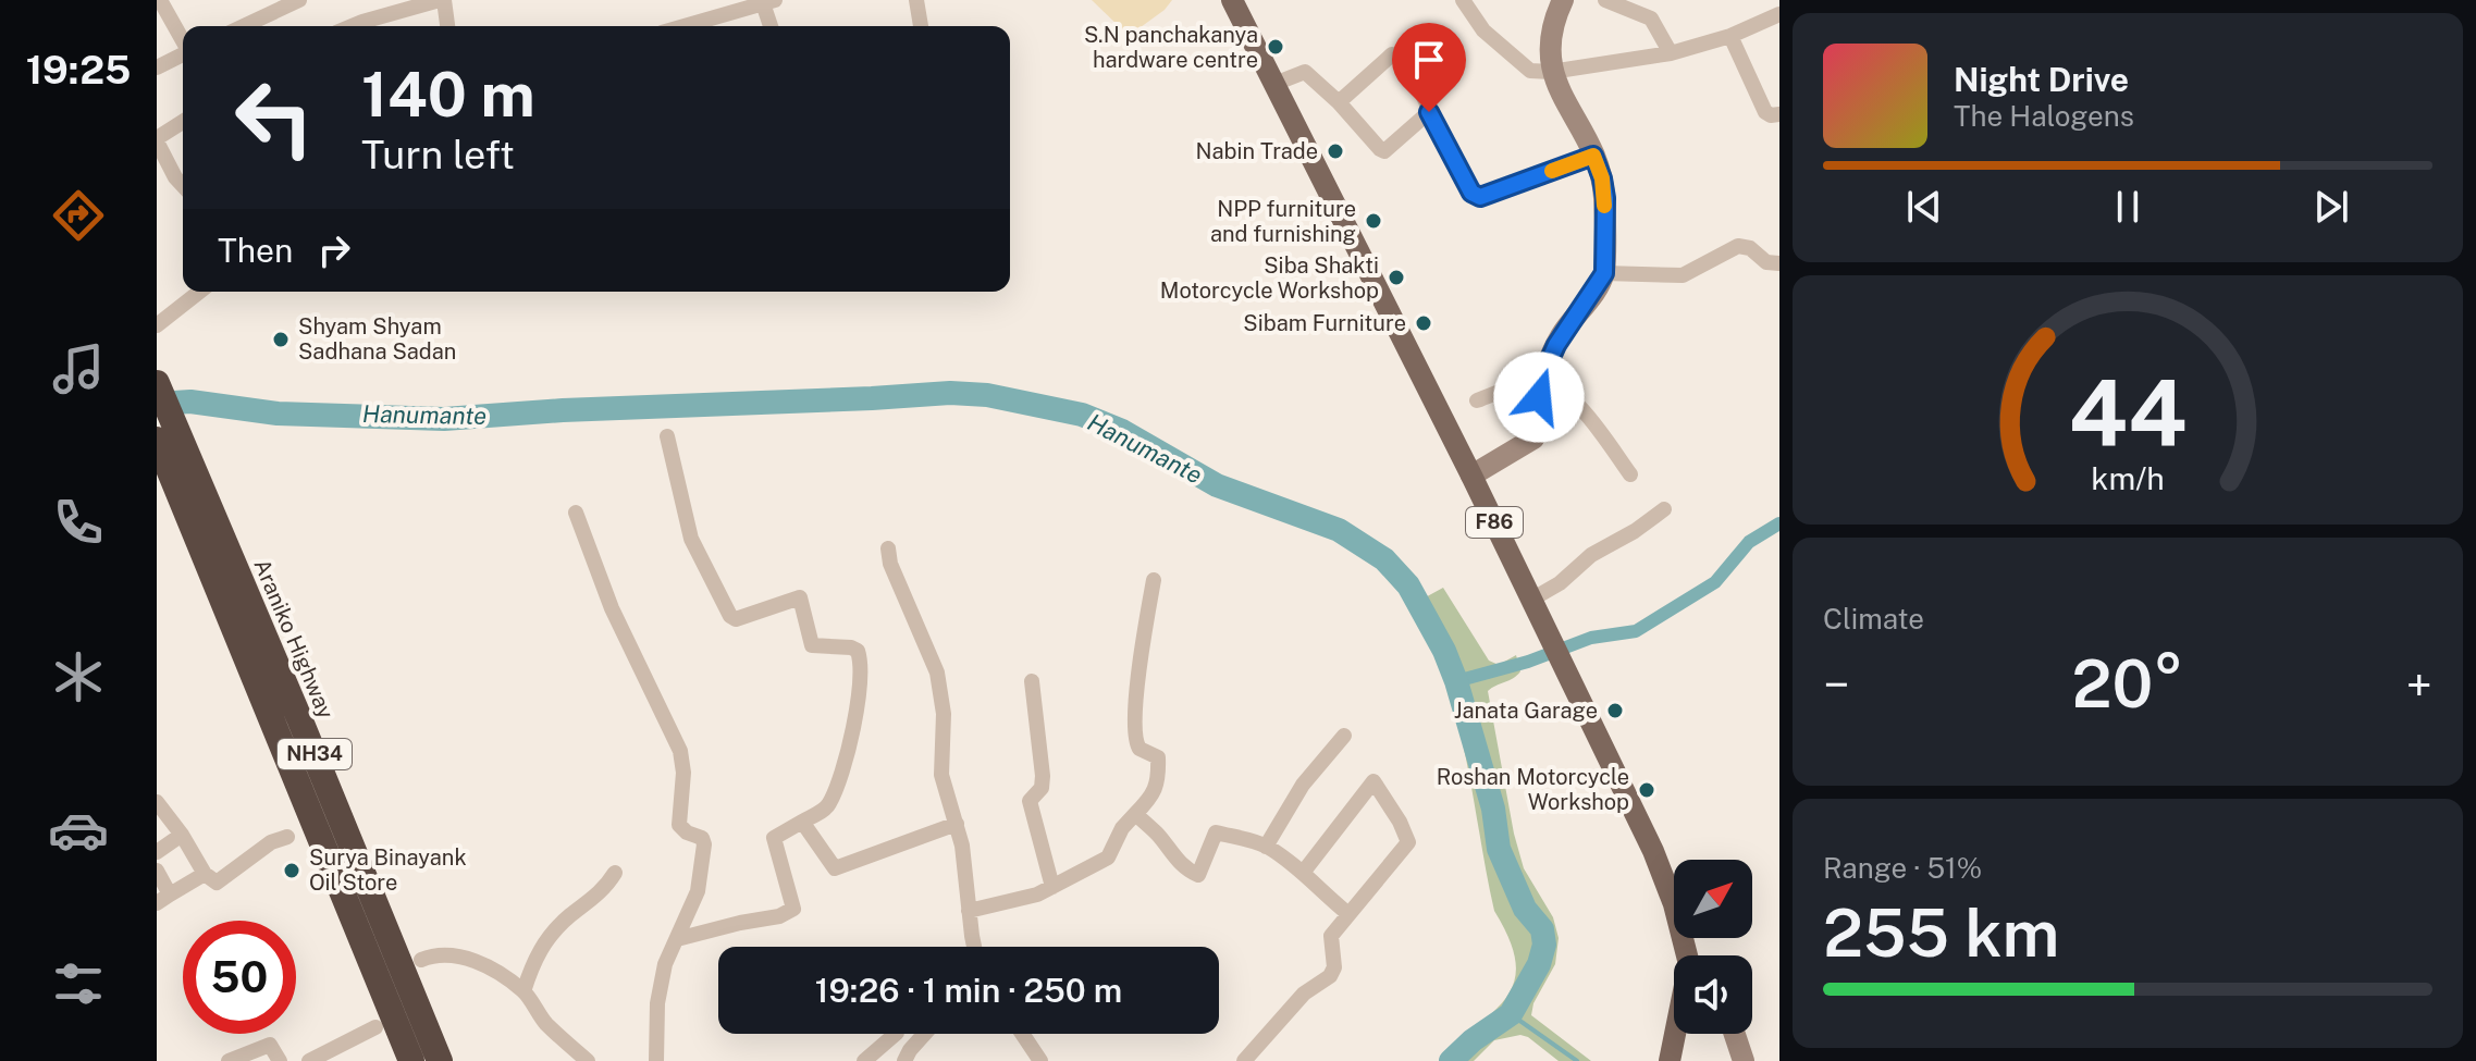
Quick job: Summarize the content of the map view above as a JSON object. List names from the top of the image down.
{
  "streets": {
    "highway": ["Araniko Highway", "NH34"],
    "main road": ["F86"]
  },
  "water": ["Hanumante"],
  "places": [
    "S.N panchakanya hardware centre",
    "Nabin Trade",
    "NPP furniture and furnishing",
    "Siba Shakti Motorcycle Workshop",
    "Sibam Furniture",
    "Shyam Shyam Sadhana Sadan",
    "Janata Garage",
    "Roshan Motorcycle Workshop",
    "Surya Binayank Oil Store"
  ],
  "north": "top right",
  "page": {
    "tabs": "19:25",
    "turn": ["140 m", "Turn left"],
    "song": ["Night Drive", "The Halogens"],
    "then": "Then",
    "tile": [
      "Climate",
      ["Range · 51%", "255 km"]
    ],
    "heat": ["−", "20°", "+"],
    "limit": "50",
    "trip": "19:26 · 1 min · 250 m",
    "gauge": ["44", "km/h"]
  }
}
